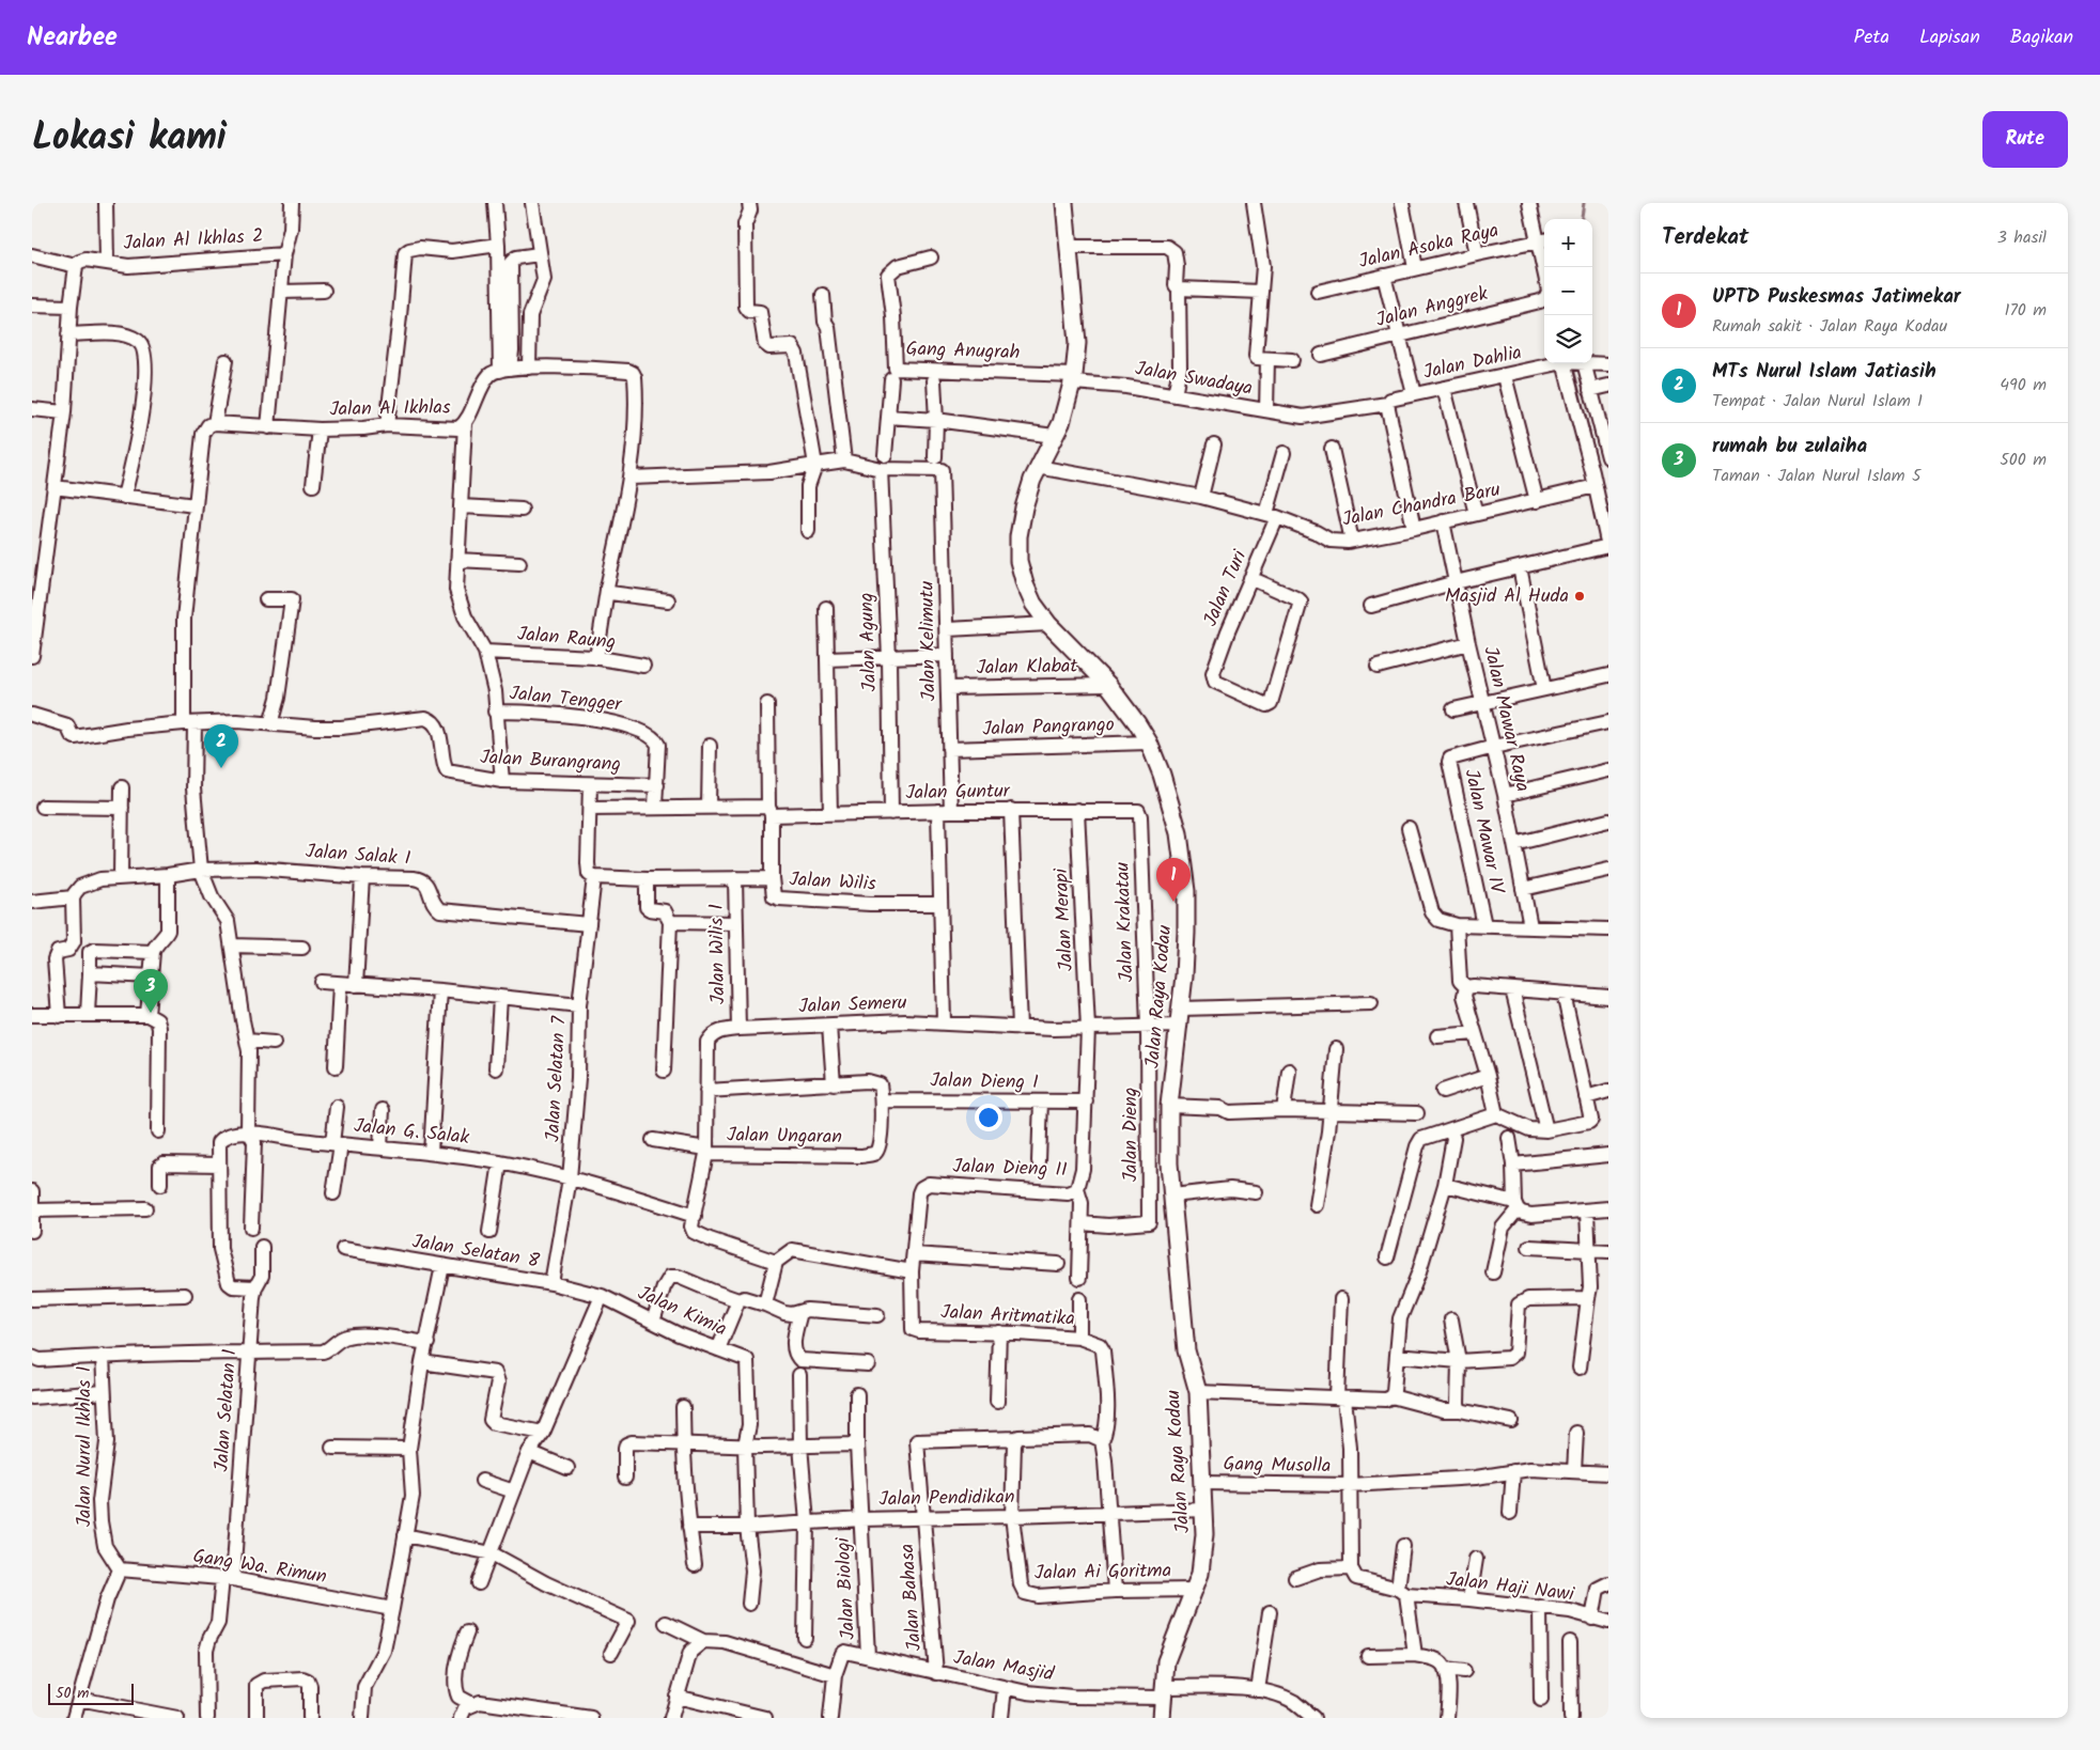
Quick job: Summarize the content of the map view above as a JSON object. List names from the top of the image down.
{
  "streets": {
    "street": [
      "Jalan Al Ikhlas 2",
      "Jalan Asoka Raya",
      "Jalan Anggrek",
      "Gang Anugrah",
      "Jalan Dahlia",
      "Jalan Swadaya",
      "Jalan Al Ikhlas",
      "Jalan Chandra Baru",
      "Jalan Turi",
      "Jalan Raung",
      "Jalan Kelimutu",
      "Jalan Agung",
      "Jalan Klabat",
      "Jalan Tengger",
      "Jalan Mawar Raya",
      "Jalan Pangrango",
      "Jalan Burangrang",
      "Jalan Guntur",
      "Jalan Mawar IV",
      "Jalan Salak I",
      "Jalan Wilis",
      "Jalan Merapi",
      "Jalan Krakatau",
      "Jalan Wilis 1",
      "Jalan Raya Kodau",
      "Jalan Semeru",
      "Jalan Selatan 7",
      "Jalan Dieng I",
      "Jalan G. Salak",
      "Jalan Dieng",
      "Jalan Ungaran",
      "Jalan Dieng II",
      "Jalan Selatan 8",
      "Jalan Kimia",
      "Jalan Aritmatika",
      "Jalan Selatan 1",
      "Jalan Nurul Ikhlas 1",
      "Gang Musolla",
      "Jalan Pendidikan",
      "Gang Wa. Rimun",
      "Jalan Ai Goritma",
      "Jalan Haji Nawi",
      "Jalan Biologi",
      "Jalan Bahasa",
      "Jalan Masjid"
    ]
  },
  "crossings": [
    ["Jalan Asoka Raya", "Jalan Anggrek"],
    ["Gang Anugrah", "Jalan Swadaya"],
    ["Gang Anugrah", "Jalan Raya Kodau"],
    ["Jalan Dahlia", "Jalan Swadaya"],
    ["Jalan Swadaya", "Jalan Raya Kodau"],
    ["Jalan Chandra Baru", "Jalan Turi"],
    ["Jalan Chandra Baru", "Jalan Mawar Raya"],
    ["Jalan Chandra Baru", "Jalan Raya Kodau"],
    ["Jalan Kelimutu", "Jalan Agung"],
    ["Jalan Kelimutu", "Jalan Klabat"],
    ["Jalan Kelimutu", "Jalan Pangrango"],
    ["Jalan Kelimutu", "Jalan Guntur"],
    ["Jalan Kelimutu", "Jalan Wilis"],
    ["Jalan Kelimutu", "Jalan Semeru"],
    ["Jalan Agung", "Jalan Guntur"],
    ["Jalan Klabat", "Jalan Raya Kodau"],
    ["Jalan Tengger", "Jalan Burangrang"],
    ["Jalan Tengger", "Jalan Guntur"],
    ["Jalan Mawar Raya", "Jalan Mawar IV"],
    ["Jalan Pangrango", "Jalan Raya Kodau"],
    ["Jalan Guntur", "Jalan Wilis"],
    ["Jalan Guntur", "Jalan Merapi"],
    ["Jalan Guntur", "Jalan Krakatau"],
    ["Jalan Salak I", "Jalan Selatan 7"],
    ["Jalan Merapi", "Jalan Semeru"],
    ["Jalan Merapi", "Jalan Dieng II"],
    ["Jalan Krakatau", "Jalan Semeru"],
    ["Jalan Krakatau", "Jalan Dieng"],
    ["Jalan Wilis 1", "Jalan Semeru"],
    ["Jalan Raya Kodau", "Jalan Semeru"],
    ["Jalan Raya Kodau", "Gang Musolla"],
    ["Jalan Raya Kodau", "Jalan Pendidikan"],
    ["Jalan Raya Kodau", "Jalan Ai Goritma"],
    ["Jalan Raya Kodau", "Jalan Masjid"],
    ["Jalan Semeru", "Jalan Dieng"],
    ["Jalan Semeru", "Jalan Ungaran"],
    ["Jalan Semeru", "Jalan Dieng II"],
    ["Jalan Selatan 7", "Jalan G. Salak"],
    ["Jalan Selatan 7", "Jalan Selatan 8"],
    ["Jalan Dieng I", "Jalan Ungaran"],
    ["Jalan Dieng I", "Jalan Dieng II"],
    ["Jalan Dieng II", "Jalan Aritmatika"],
    ["Jalan Selatan 8", "Jalan Kimia"],
    ["Jalan Selatan 1", "Gang Wa. Rimun"],
    ["Jalan Nurul Ikhlas 1", "Gang Wa. Rimun"],
    ["Jalan Pendidikan", "Jalan Ai Goritma"],
    ["Jalan Pendidikan", "Jalan Biologi"],
    ["Jalan Pendidikan", "Jalan Bahasa"],
    ["Jalan Biologi", "Jalan Masjid"],
    ["Jalan Bahasa", "Jalan Masjid"]
  ],
  "places": ["Masjid Al Huda"],
  "scale_bar": "50 m",
  "page": {
    "header": "Nearbee",
    "nav": ["Peta", "Lapisan", "Bagikan"],
    "title": "Lokasi kami",
    "buttons": "Rute",
    "heading": ["Terdekat", "3 hasil"],
    "map_buttons": ["+", "−"],
    "list": [
      {
        "mark": "1",
        "name": "UPTD Puskesmas Jatimekar",
        "note": "Rumah sakit · Jalan Raya Kodau",
        "value": "170 m"
      },
      {
        "mark": "2",
        "name": "MTs Nurul Islam Jatiasih",
        "note": "Tempat · Jalan Nurul Islam 1",
        "value": "490 m"
      },
      {
        "mark": "3",
        "name": "rumah bu zulaiha",
        "note": "Taman · Jalan Nurul Islam 5",
        "value": "500 m"
      }
    ],
    "pins": ["2", "1", "3"],
    "scale": "50 m"
  }
}
